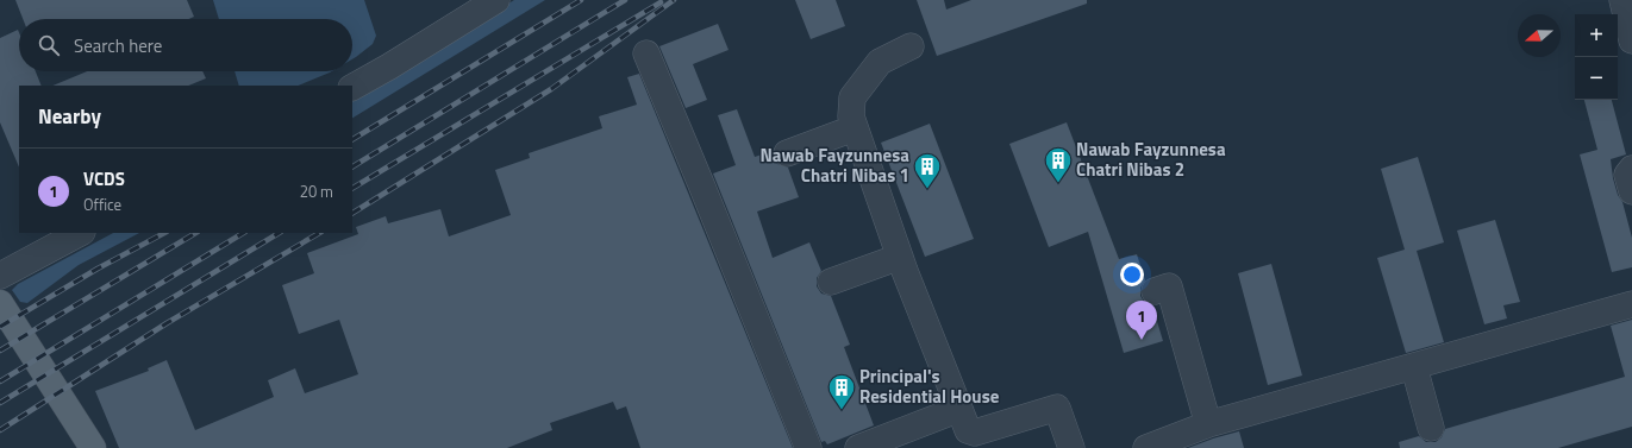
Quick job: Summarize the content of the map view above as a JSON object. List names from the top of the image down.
{
  "places": {
    "building": ["Nawab Fayzunnesa Chatri Nibas 2", "Nawab Fayzunnesa Chatri Nibas 1", "Principal's Residential House"]
  },
  "north": "left",
  "page": {
    "map_buttons": ["+", "−"],
    "search": "Search here",
    "heading": "Nearby",
    "list": [
      {
        "mark": "1",
        "name": "VCDS",
        "note": "Office",
        "value": "20 m"
      }
    ],
    "pins": "1"
  }
}
